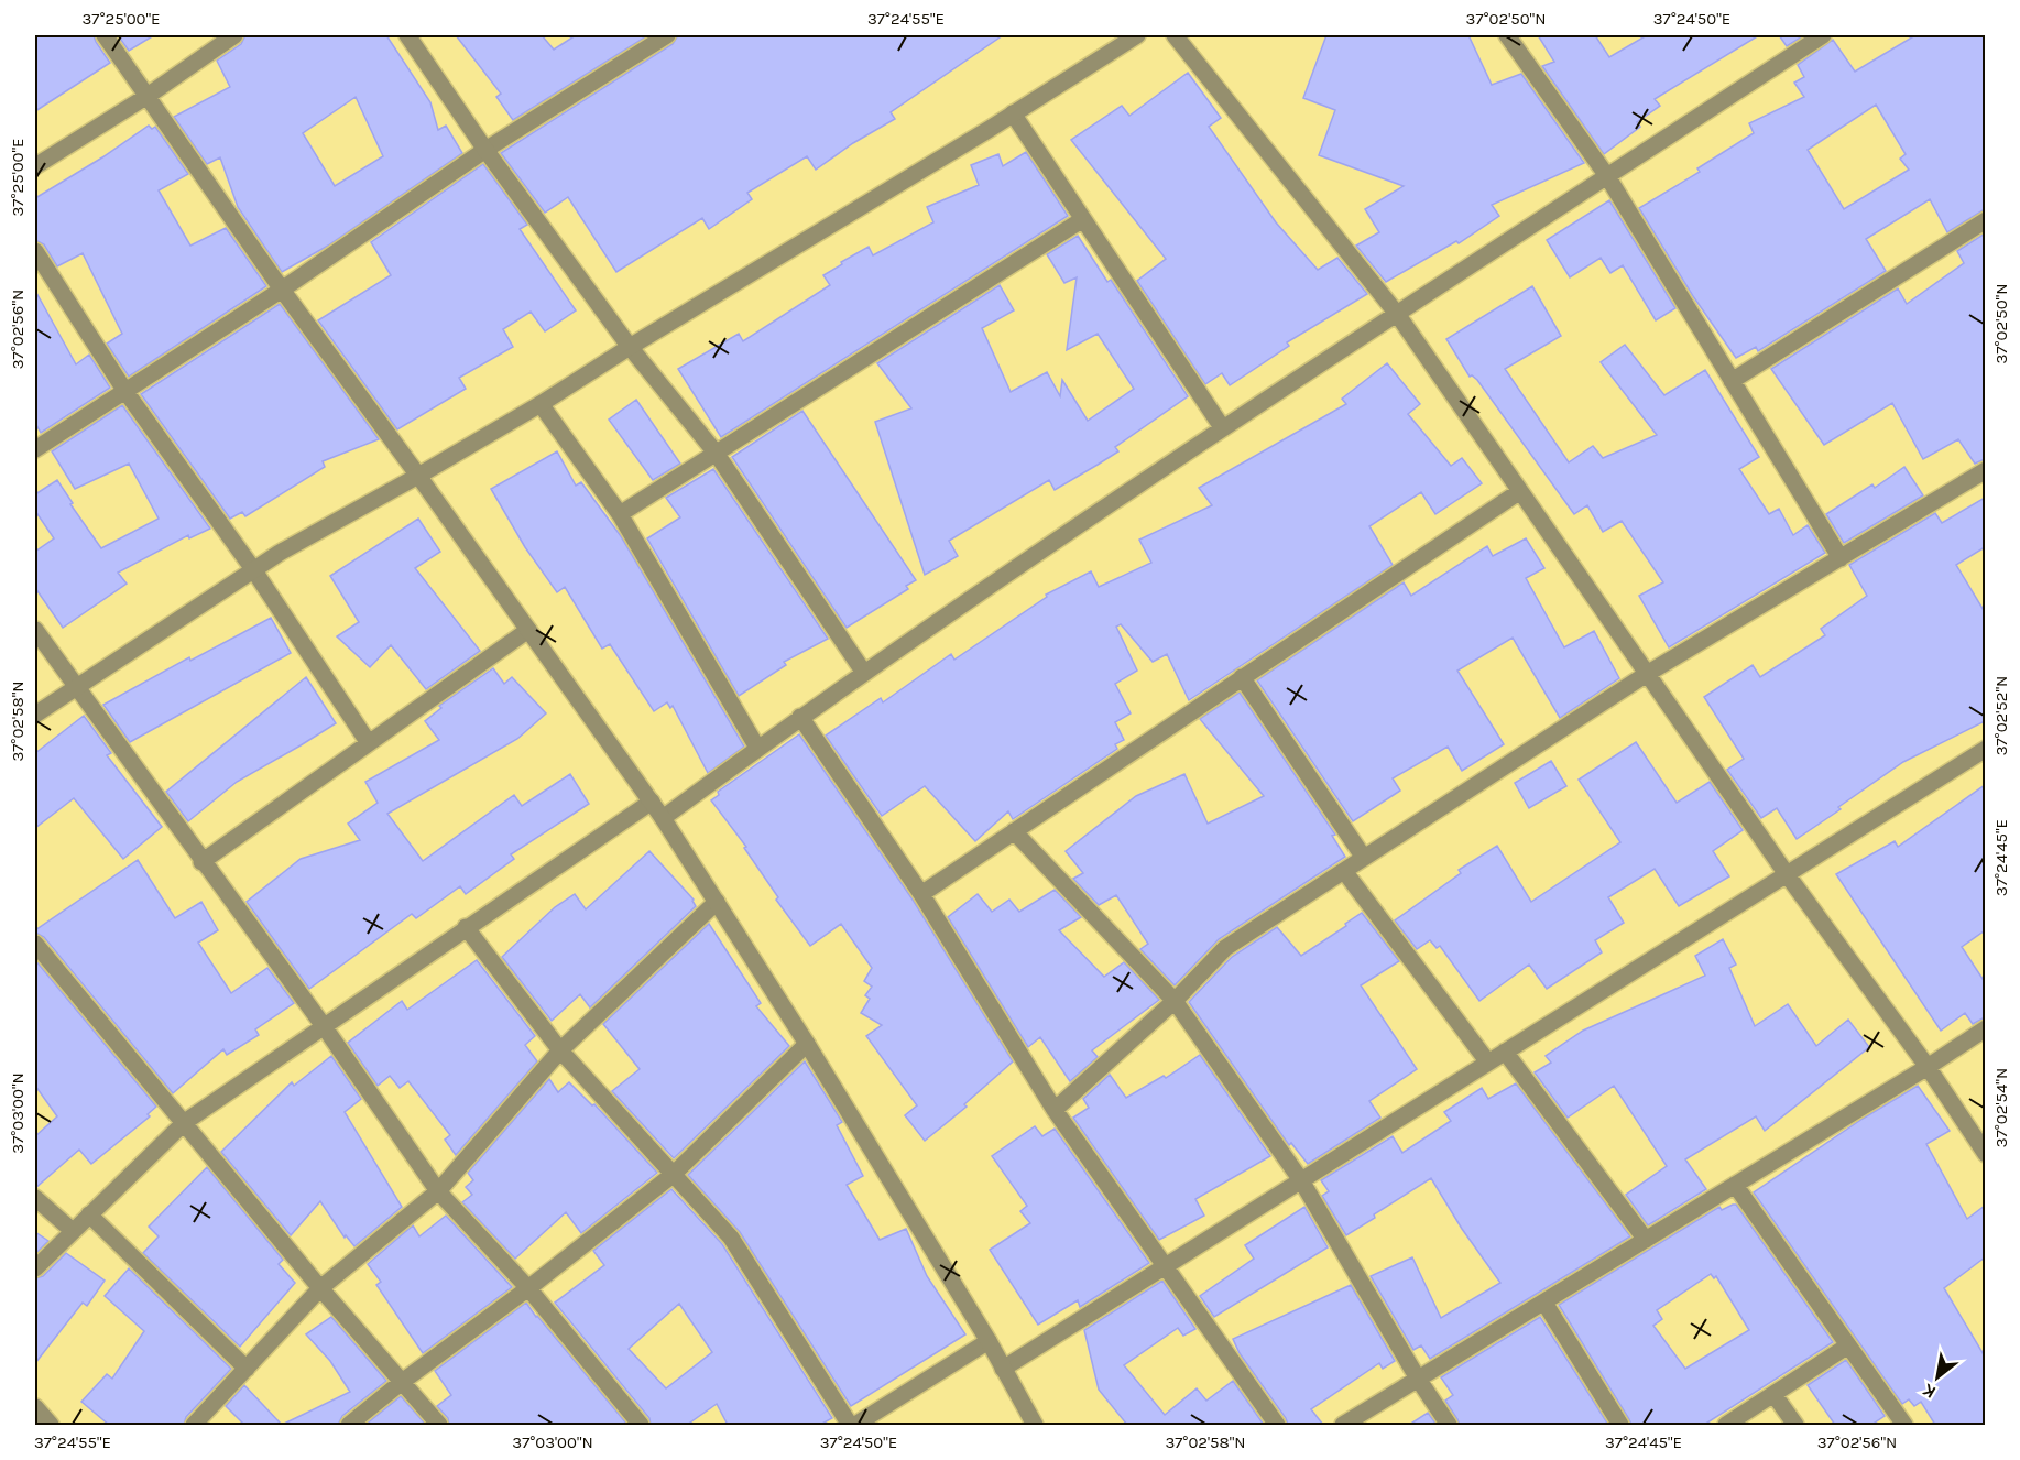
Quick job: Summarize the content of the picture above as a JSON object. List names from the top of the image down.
{
  "north": "bottom left",
  "coordinates": [
    "37°25'00\"E",
    "37°24'55\"E",
    "37°02'50\"N",
    "37°24'50\"E",
    "37°02'56\"N",
    "37°02'52\"N",
    "37°02'58\"N",
    "37°24'45\"E",
    "37°02'54\"N",
    "37°03'00\"N"
  ]
}
